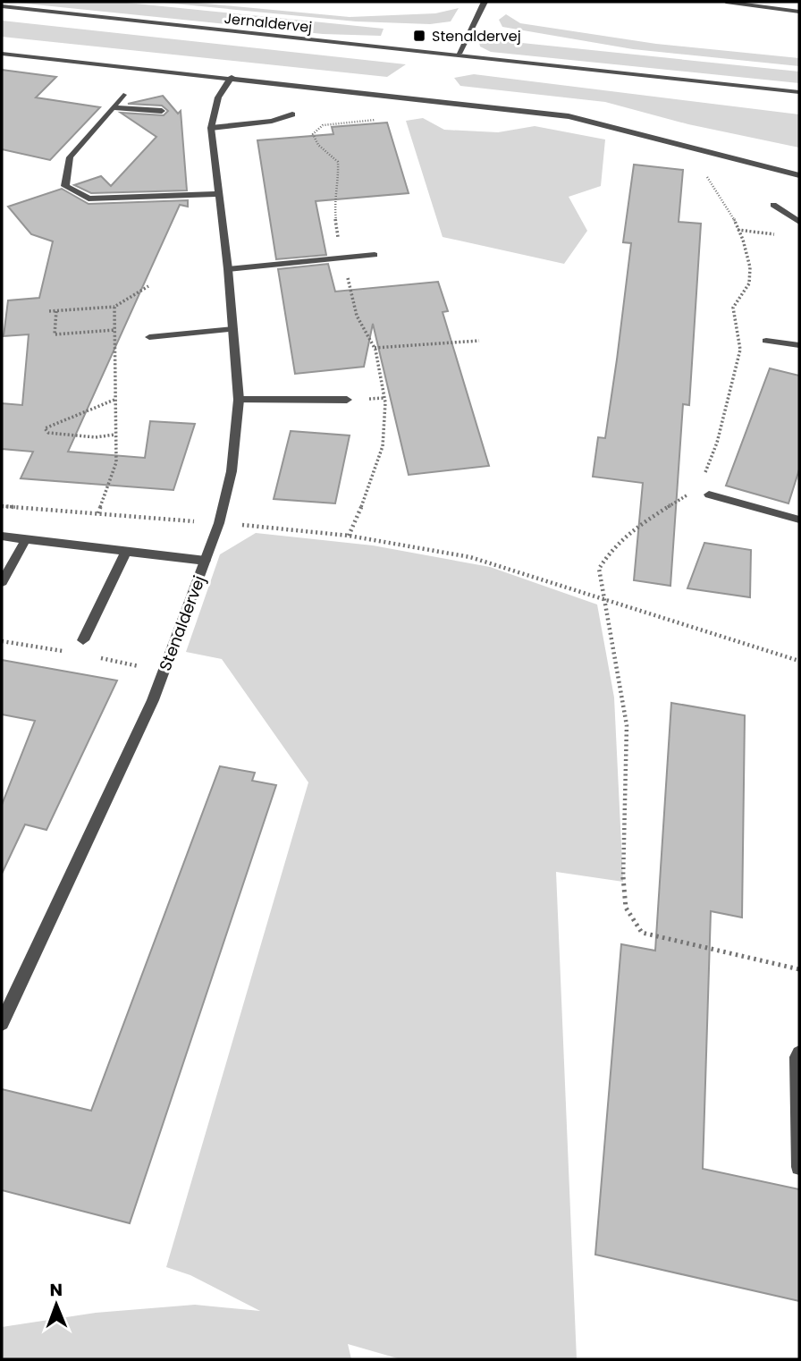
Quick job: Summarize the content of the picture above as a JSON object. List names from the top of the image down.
{
  "streets": {
    "street": ["Jernaldervej", "Stenaldervej"]
  },
  "places": {
    "transit": ["Stenaldervej"]
  },
  "north": "top"
}
